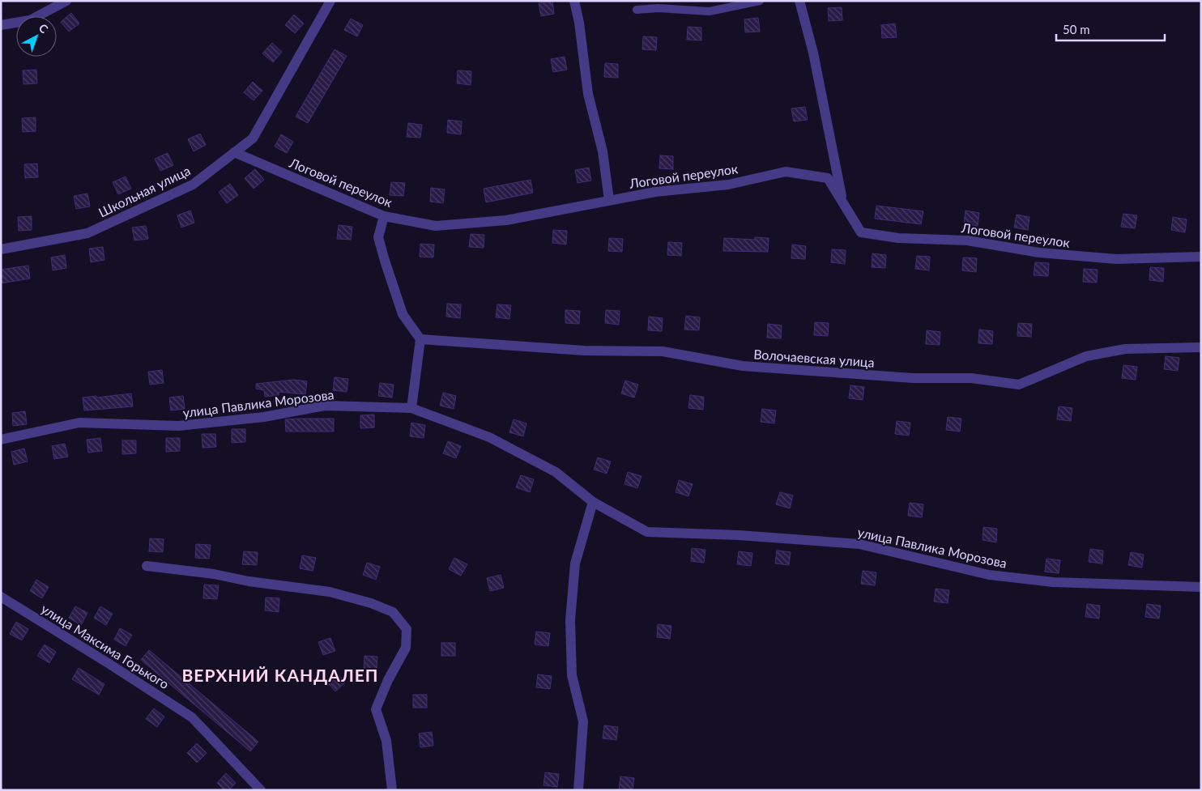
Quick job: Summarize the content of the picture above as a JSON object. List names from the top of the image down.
{
  "streets": {
    "street": [
      "Логовой переулок",
      "Школьная улица",
      "Волочаевская улица",
      "улица Павлика Морозова",
      "улица Максима Горького"
    ]
  },
  "crossings": [
    ["Логовой переулок", "Школьная улица"]
  ],
  "districts": ["ВЕРХНИЙ КАНДАЛЕП"],
  "scale_bar": "50 m",
  "north": "top right"
}
